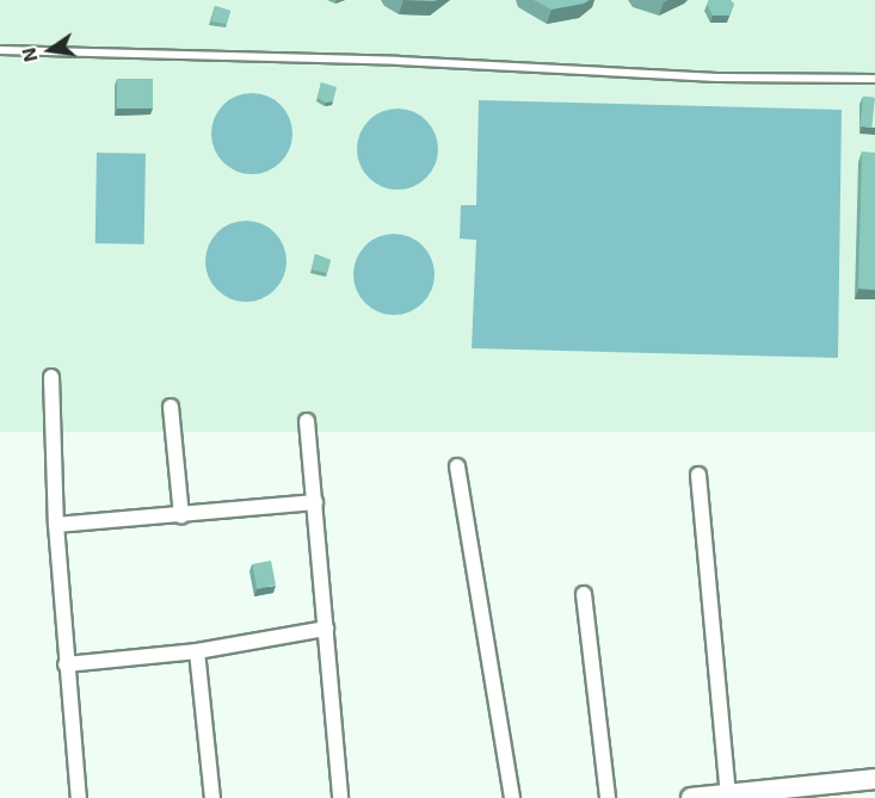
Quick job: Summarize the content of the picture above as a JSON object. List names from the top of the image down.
{
  "north": "left"
}
